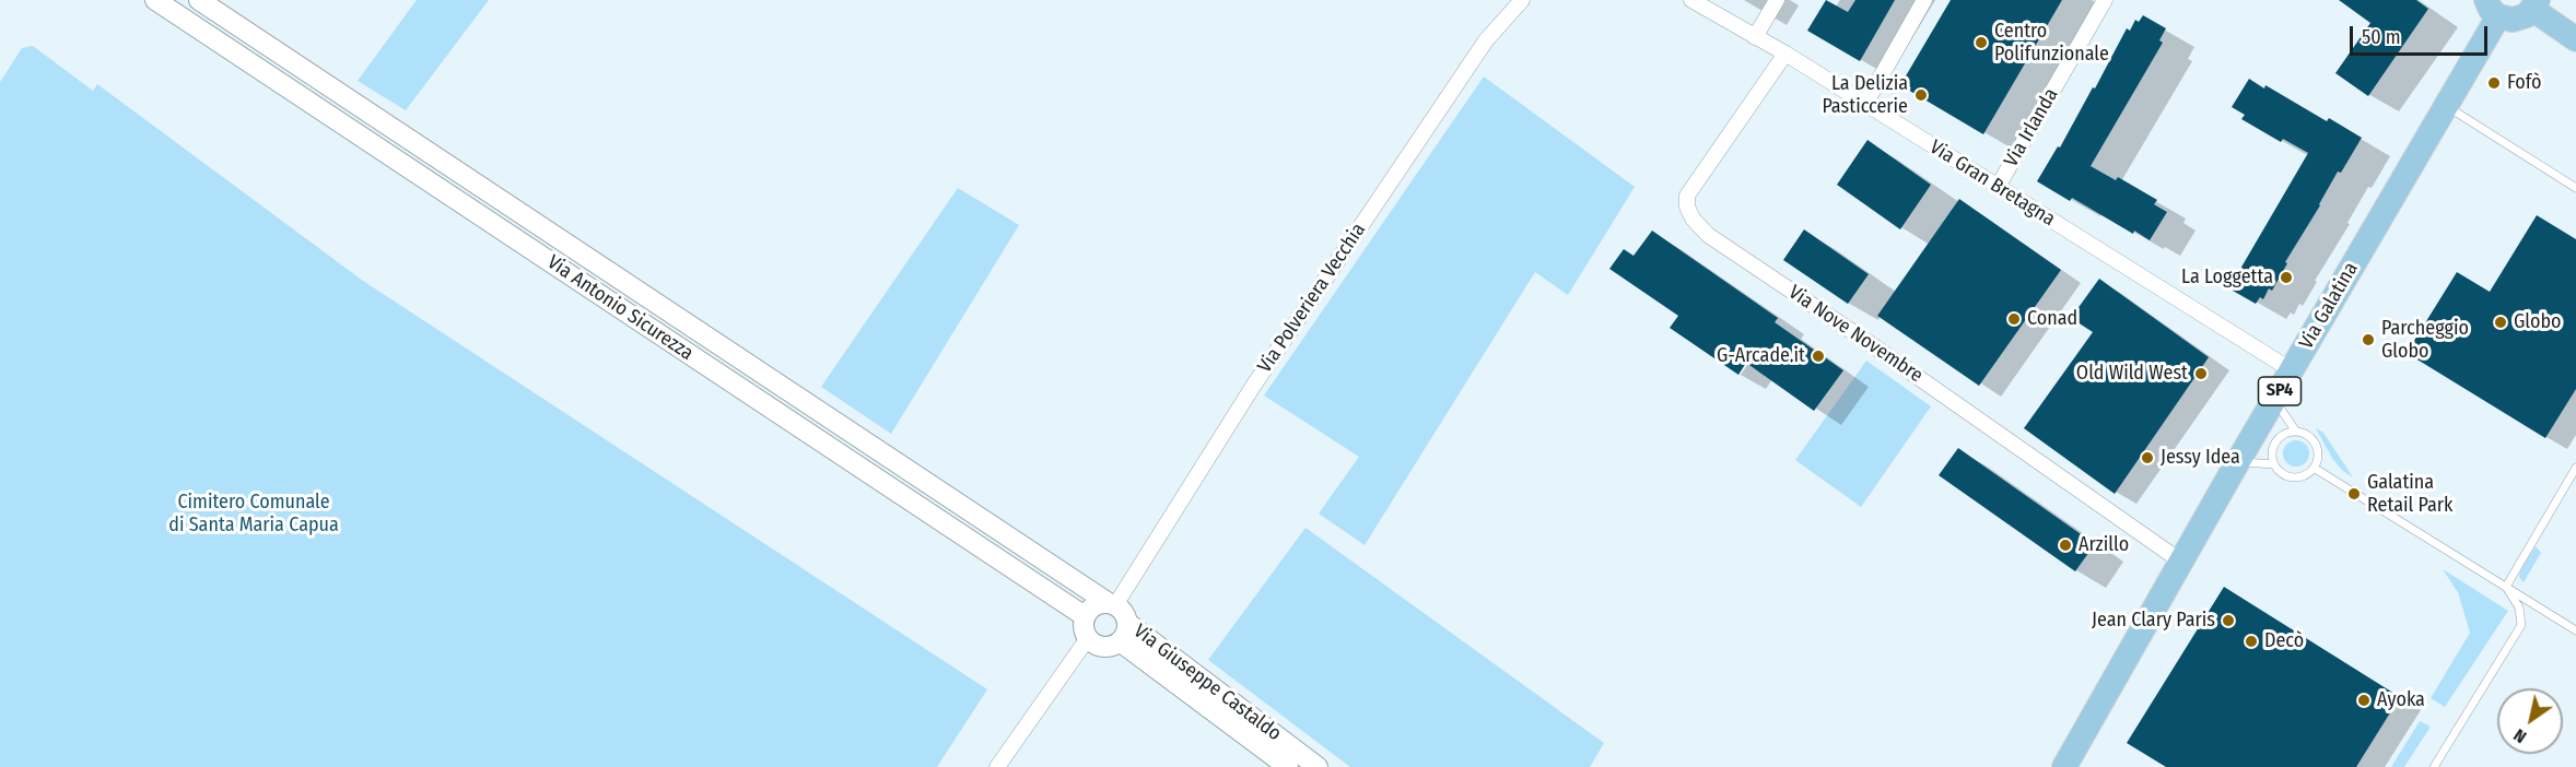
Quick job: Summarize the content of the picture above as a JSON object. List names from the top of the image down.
{
  "streets": {
    "main road": ["Via Galatina", "SP4"],
    "street": [
      "Via Irlanda",
      "Via Gran Bretagna",
      "Via Polveriera Vecchia",
      "Via Antonio Sicurezza",
      "Via Nove Novembre",
      "Via Giuseppe Castaldo"
    ]
  },
  "crossings": [
    ["Via Irlanda", "Via Gran Bretagna"],
    ["Via Gran Bretagna", "Via Galatina"],
    ["Via Gran Bretagna", "Via Nove Novembre"],
    ["Via Polveriera Vecchia", "Via Antonio Sicurezza"],
    ["Via Polveriera Vecchia", "Via Giuseppe Castaldo"],
    ["Via Galatina", "Via Nove Novembre"],
    ["Via Antonio Sicurezza", "Via Giuseppe Castaldo"]
  ],
  "parks": ["Cimitero Comunale di Santa Maria Capua"],
  "places": [
    "Centro Polifunzionale",
    "Fofò",
    "La Delizia Pasticcerie",
    "La Loggetta",
    "Conad",
    "Globo",
    "Parcheggio Globo",
    "G-Arcade.it",
    "Old Wild West",
    "Jessy Idea",
    "Galatina Retail Park",
    "Arzillo",
    "Jean Clary Paris",
    "Decò",
    "Ayoka"
  ],
  "scale_bar": "50 m",
  "north": "bottom left"
}
